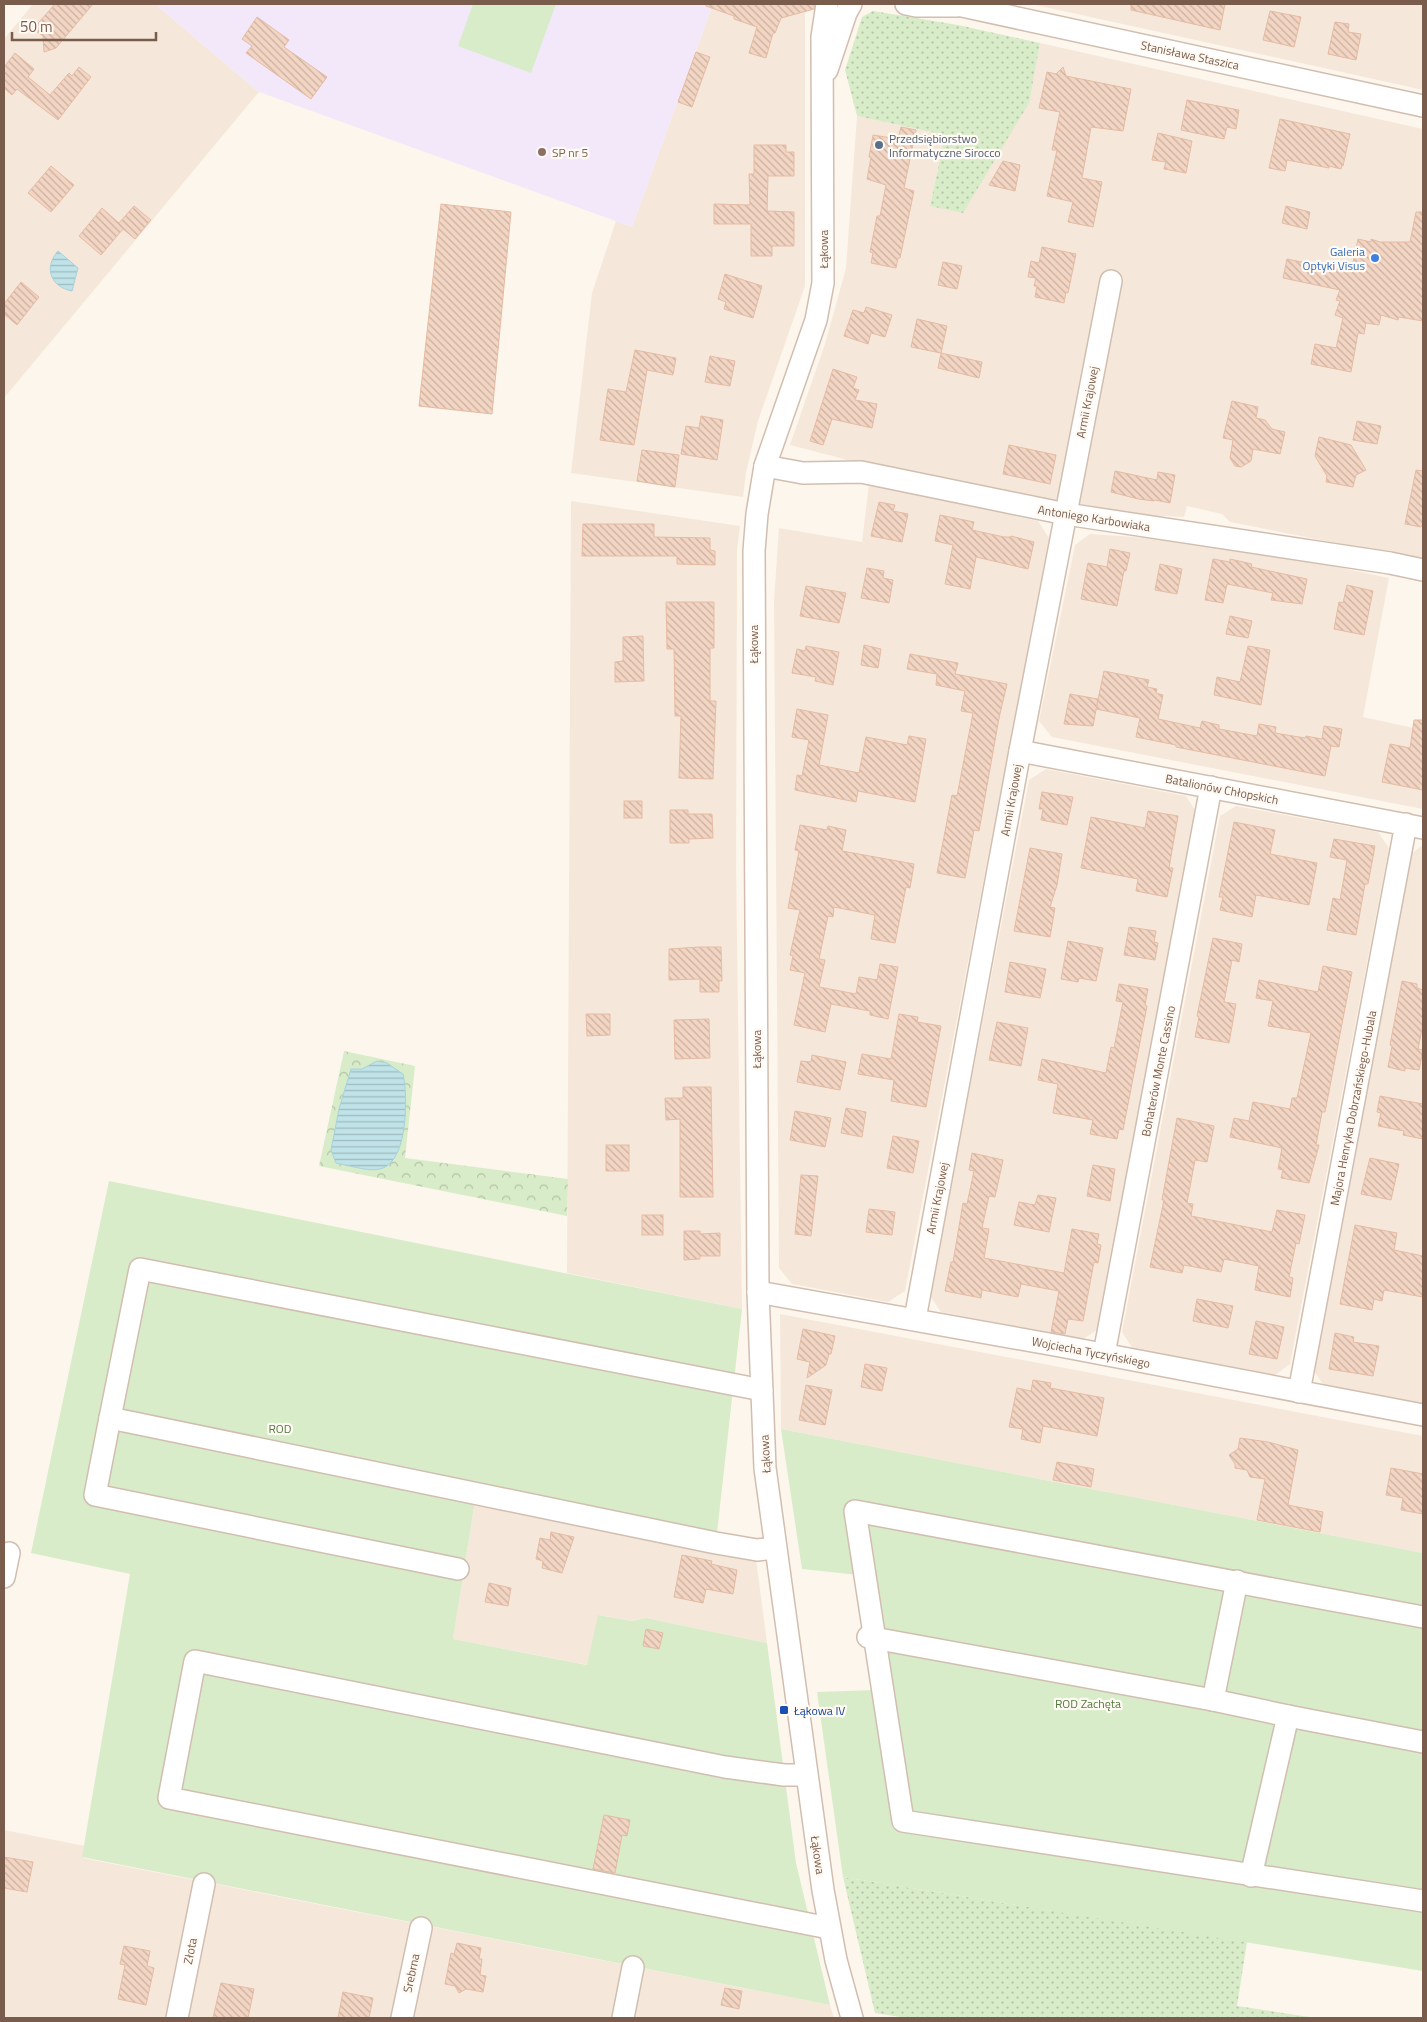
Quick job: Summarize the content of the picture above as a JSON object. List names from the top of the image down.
{
  "streets": {
    "street": [
      "Stanisława Staszica",
      "Łąkowa",
      "Armii Krajowej",
      "Antoniego Karbowiaka",
      "Batalionów Chłopskich",
      "Bohaterów Monte Cassino",
      "Majora Henryka Dobrzańskiego-Hubala",
      "Wojciecha Tyczyńskiego",
      "Złota",
      "Srebrna"
    ]
  },
  "crossings": [
    ["Łąkowa", "Antoniego Karbowiaka"],
    ["Łąkowa", "Wojciecha Tyczyńskiego"],
    ["Armii Krajowej", "Antoniego Karbowiaka"],
    ["Armii Krajowej", "Batalionów Chłopskich"],
    ["Armii Krajowej", "Wojciecha Tyczyńskiego"],
    ["Batalionów Chłopskich", "Bohaterów Monte Cassino"],
    ["Batalionów Chłopskich", "Majora Henryka Dobrzańskiego-Hubala"],
    ["Bohaterów Monte Cassino", "Wojciecha Tyczyńskiego"],
    ["Majora Henryka Dobrzańskiego-Hubala", "Wojciecha Tyczyńskiego"]
  ],
  "parks": ["ROD", "ROD Zachęta"],
  "places": {
    "other": ["Przedsiębiorstwo Informatyczne Sirocco", "SP nr 5", "Galeria Optyki Visus"],
    "transit": ["Łąkowa IV"]
  },
  "scale_bar": "50 m"
}
